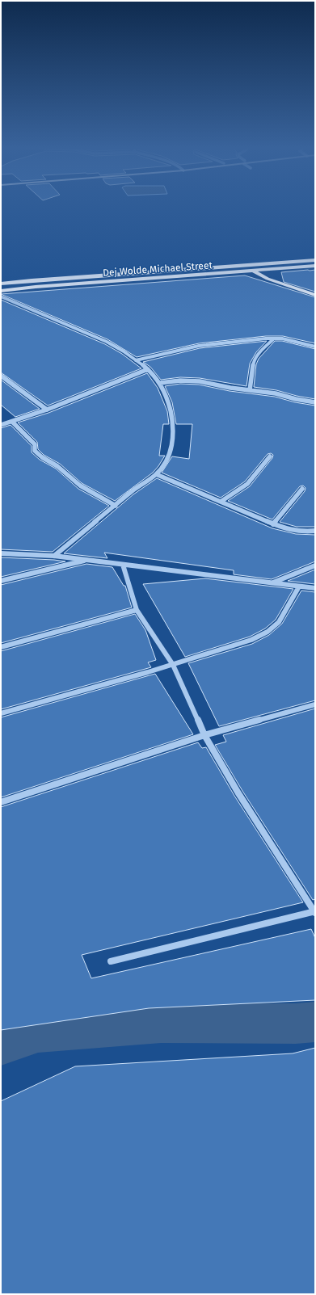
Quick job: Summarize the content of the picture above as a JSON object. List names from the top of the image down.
{
  "streets": {
    "main road": ["Dej Wolde Michael Street"]
  }
}
